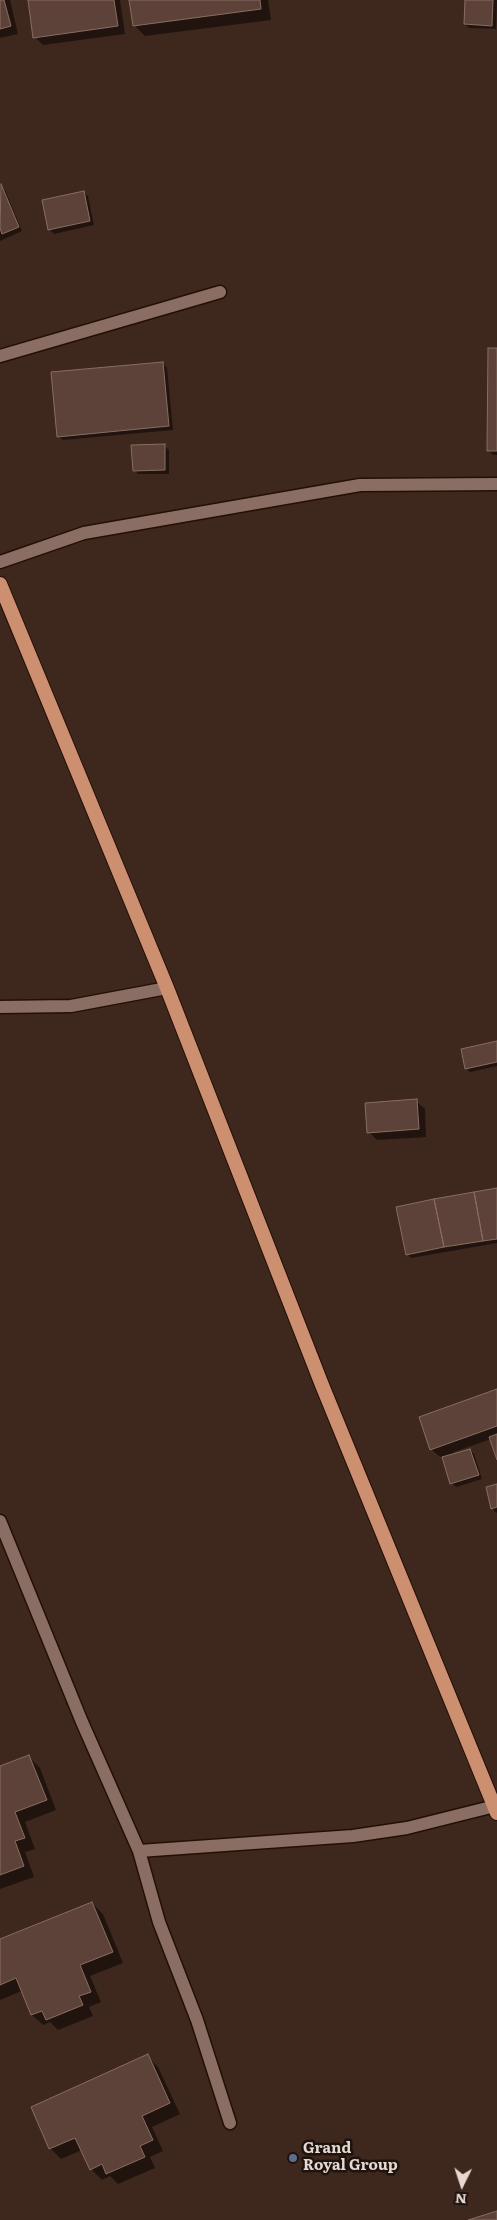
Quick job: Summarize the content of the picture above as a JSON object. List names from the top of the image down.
{
  "places": ["Grand Royal Group"],
  "north": "bottom"
}
